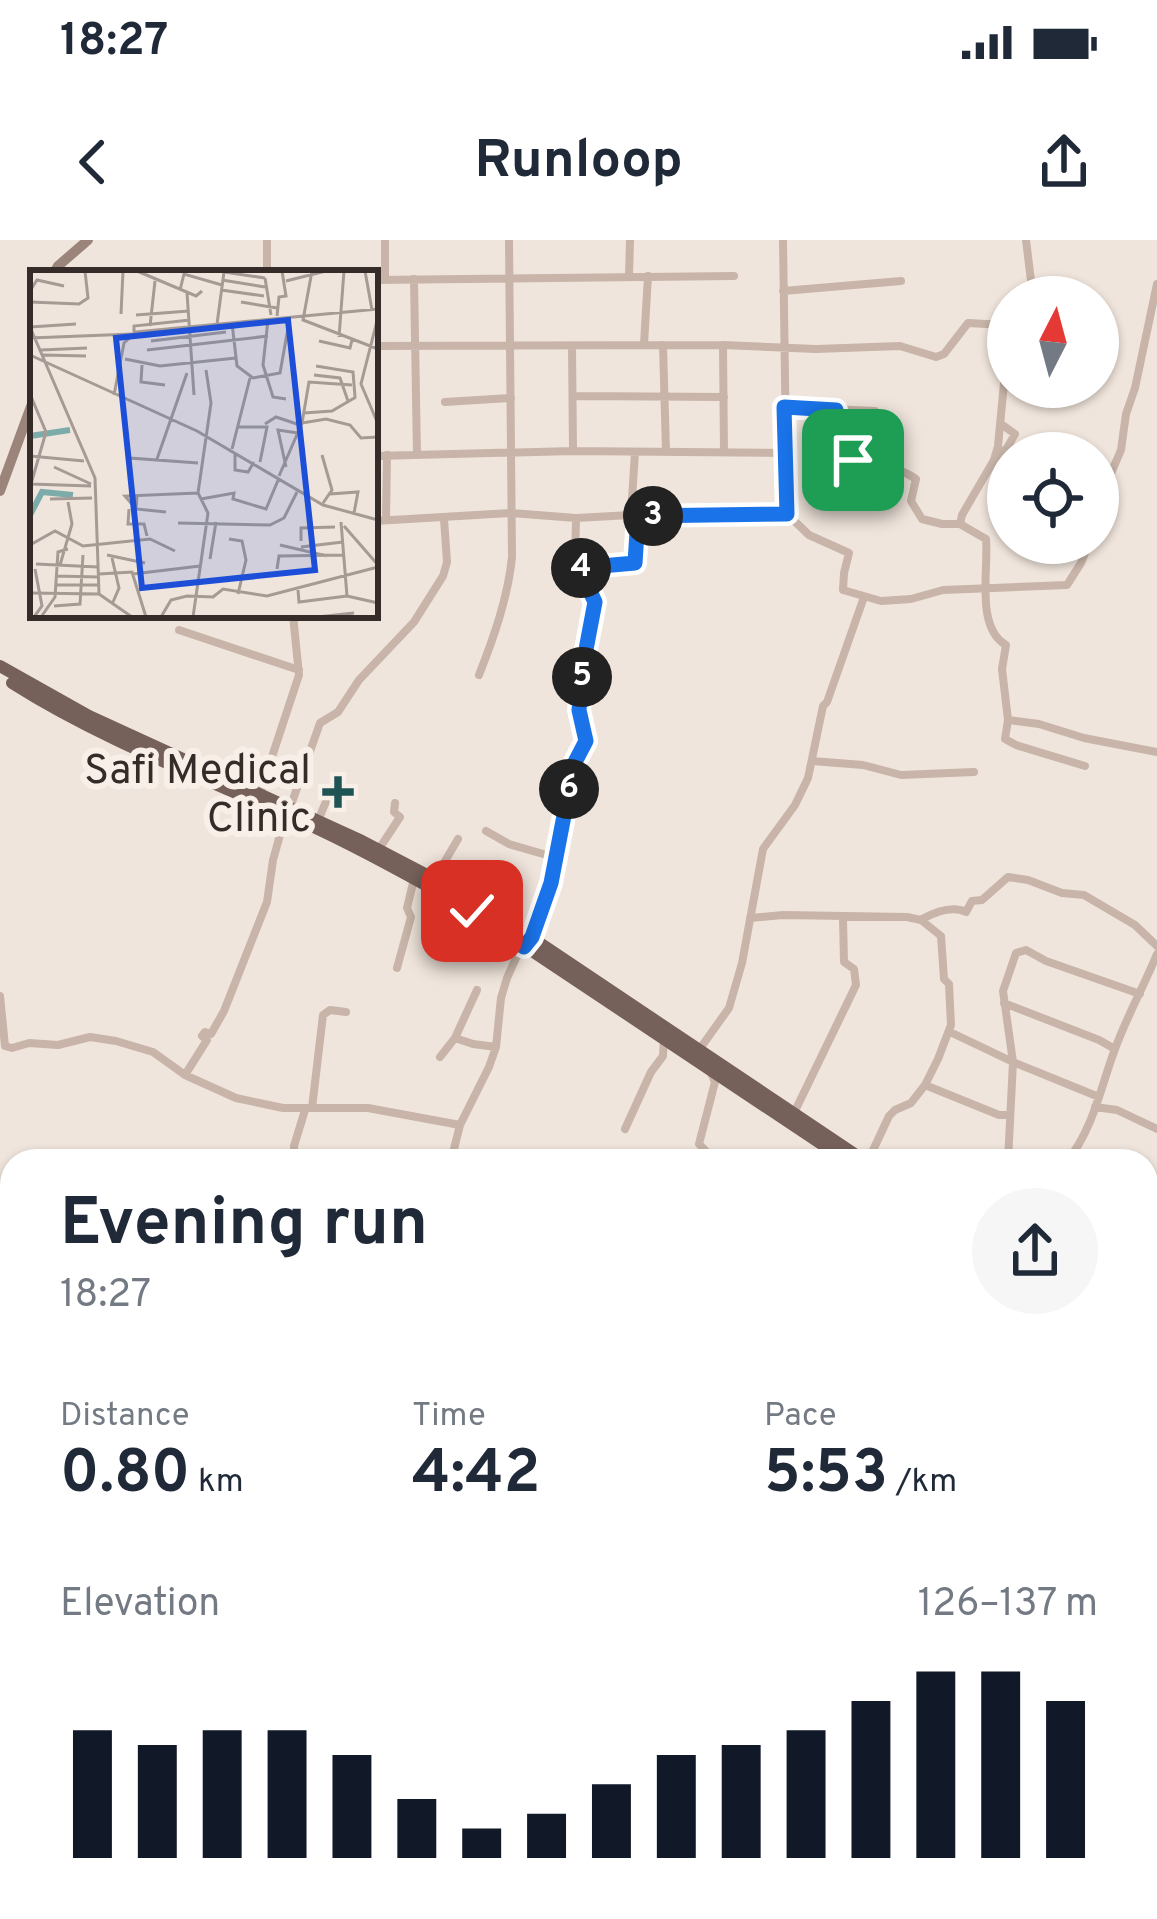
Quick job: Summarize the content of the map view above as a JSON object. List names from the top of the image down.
{
  "places": {
    "health": ["Safi Medical Clinic"]
  },
  "north": "top",
  "page": {
    "status": "18:27",
    "header": "Runloop",
    "pins": [
      "3",
      "4",
      "5",
      "6"
    ],
    "heading": ["Evening run", "18:27"],
    "stats": [
      ["Distance", "0.80 km"],
      ["Time", "4:42"],
      ["Pace", "5:53 /km"]
    ],
    "chart": ["Elevation", "126–137 m"]
  }
}
